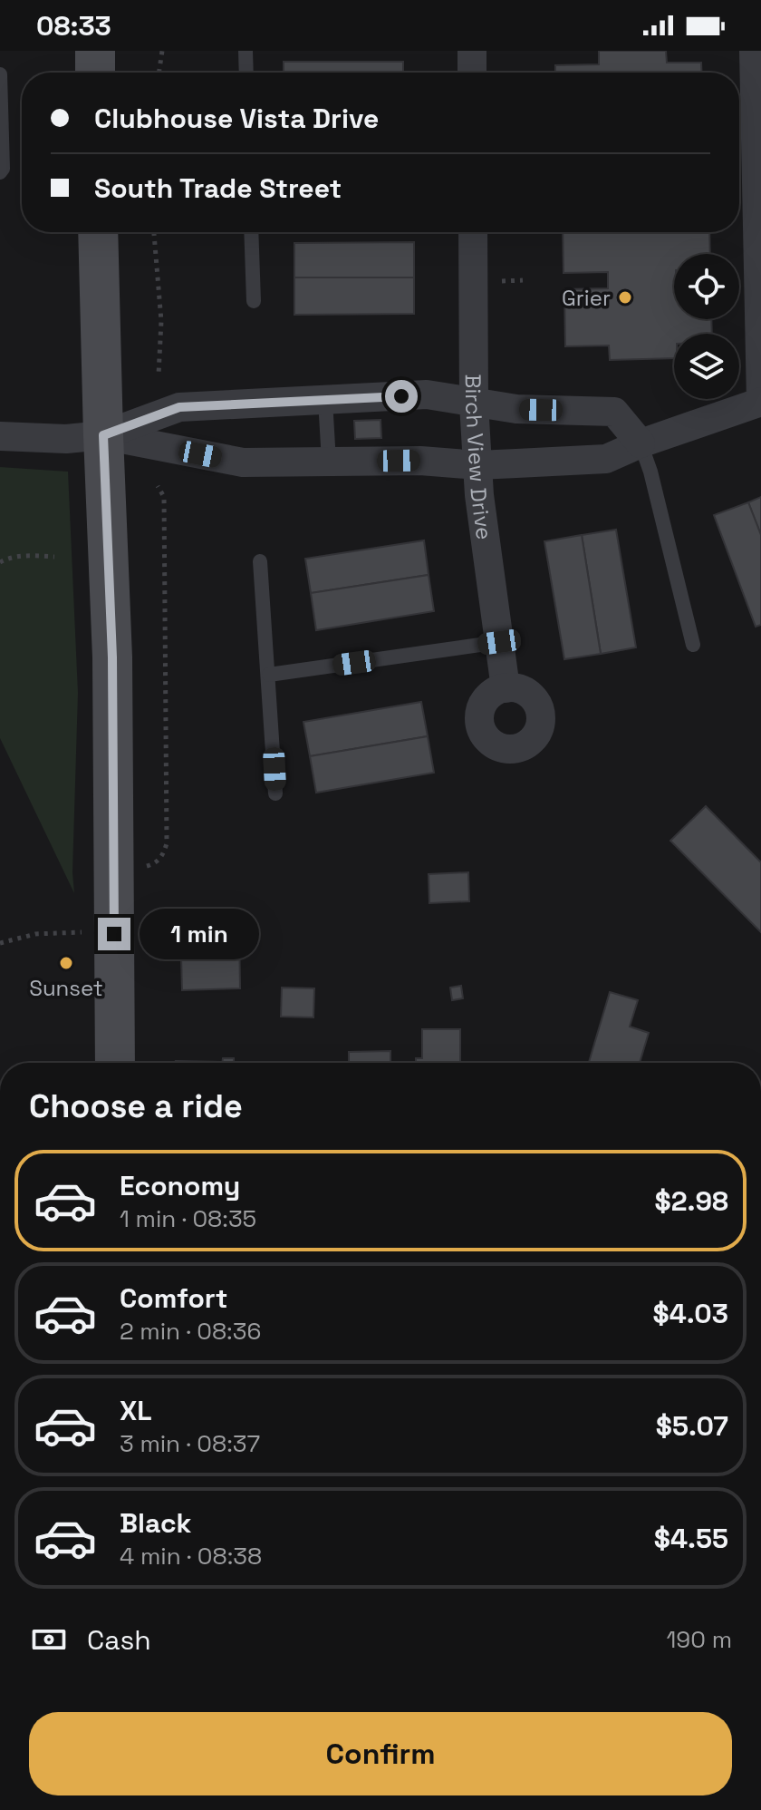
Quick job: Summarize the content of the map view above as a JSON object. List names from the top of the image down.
{
  "streets": {
    "street": ["Birch View Drive"]
  },
  "places": ["Grier", "Sunset"],
  "page": {
    "status": "08:33",
    "banner": ["Clubhouse Vista Drive", "South Trade Street"],
    "bubble": "1 min",
    "heading": "Choose a ride",
    "list": [
      {
        "name": "Economy",
        "note": "1 min · 08:35",
        "value": "$2.98"
      },
      {
        "name": "Comfort",
        "note": "2 min · 08:36",
        "value": "$4.03"
      },
      {
        "name": "XL",
        "note": "3 min · 08:37",
        "value": "$5.07"
      },
      {
        "name": "Black",
        "note": "4 min · 08:38",
        "value": "$4.55"
      }
    ],
    "pay": ["Cash", "190 m"],
    "buttons": "Confirm"
  }
}
